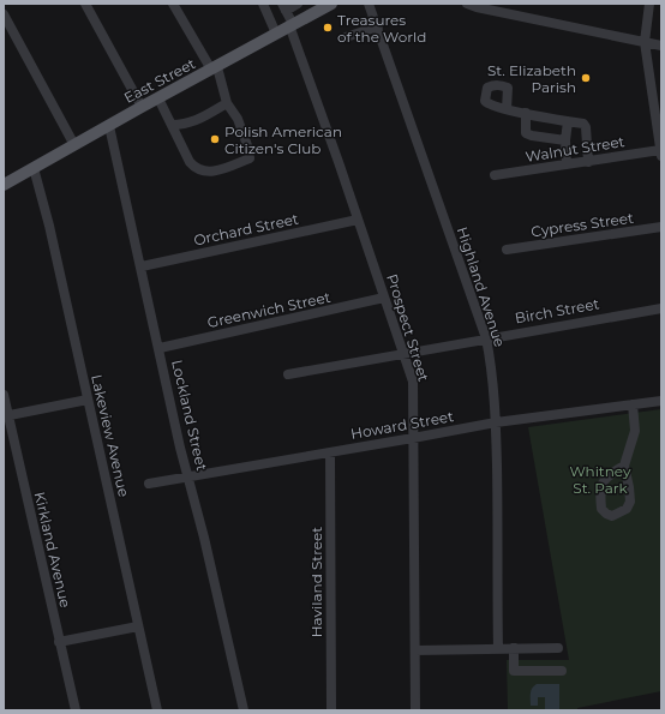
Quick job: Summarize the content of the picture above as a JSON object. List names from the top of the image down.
{
  "streets": {
    "main road": ["East Street"],
    "street": [
      "Walnut Street",
      "Cypress Street",
      "Orchard Street",
      "Highland Avenue",
      "Greenwich Street",
      "Birch Street",
      "Prospect Street",
      "Lockland Street",
      "Howard Street",
      "Lakeview Avenue",
      "Kirkland Avenue",
      "Haviland Street"
    ]
  },
  "crossings": [
    ["East Street", "Prospect Street"],
    ["East Street", "Lockland Street"],
    ["East Street", "Lakeview Avenue"],
    ["Orchard Street", "Prospect Street"],
    ["Orchard Street", "Lockland Street"],
    ["Highland Avenue", "Birch Street"],
    ["Highland Avenue", "Howard Street"],
    ["Greenwich Street", "Prospect Street"],
    ["Greenwich Street", "Lockland Street"],
    ["Birch Street", "Prospect Street"],
    ["Prospect Street", "Howard Street"],
    ["Lockland Street", "Howard Street"],
    ["Howard Street", "Haviland Street"]
  ],
  "parks": ["Whitney St. Park"],
  "places": ["Treasures of the World", "St. Elizabeth Parish", "Polish American Citizen's Club"]
}
